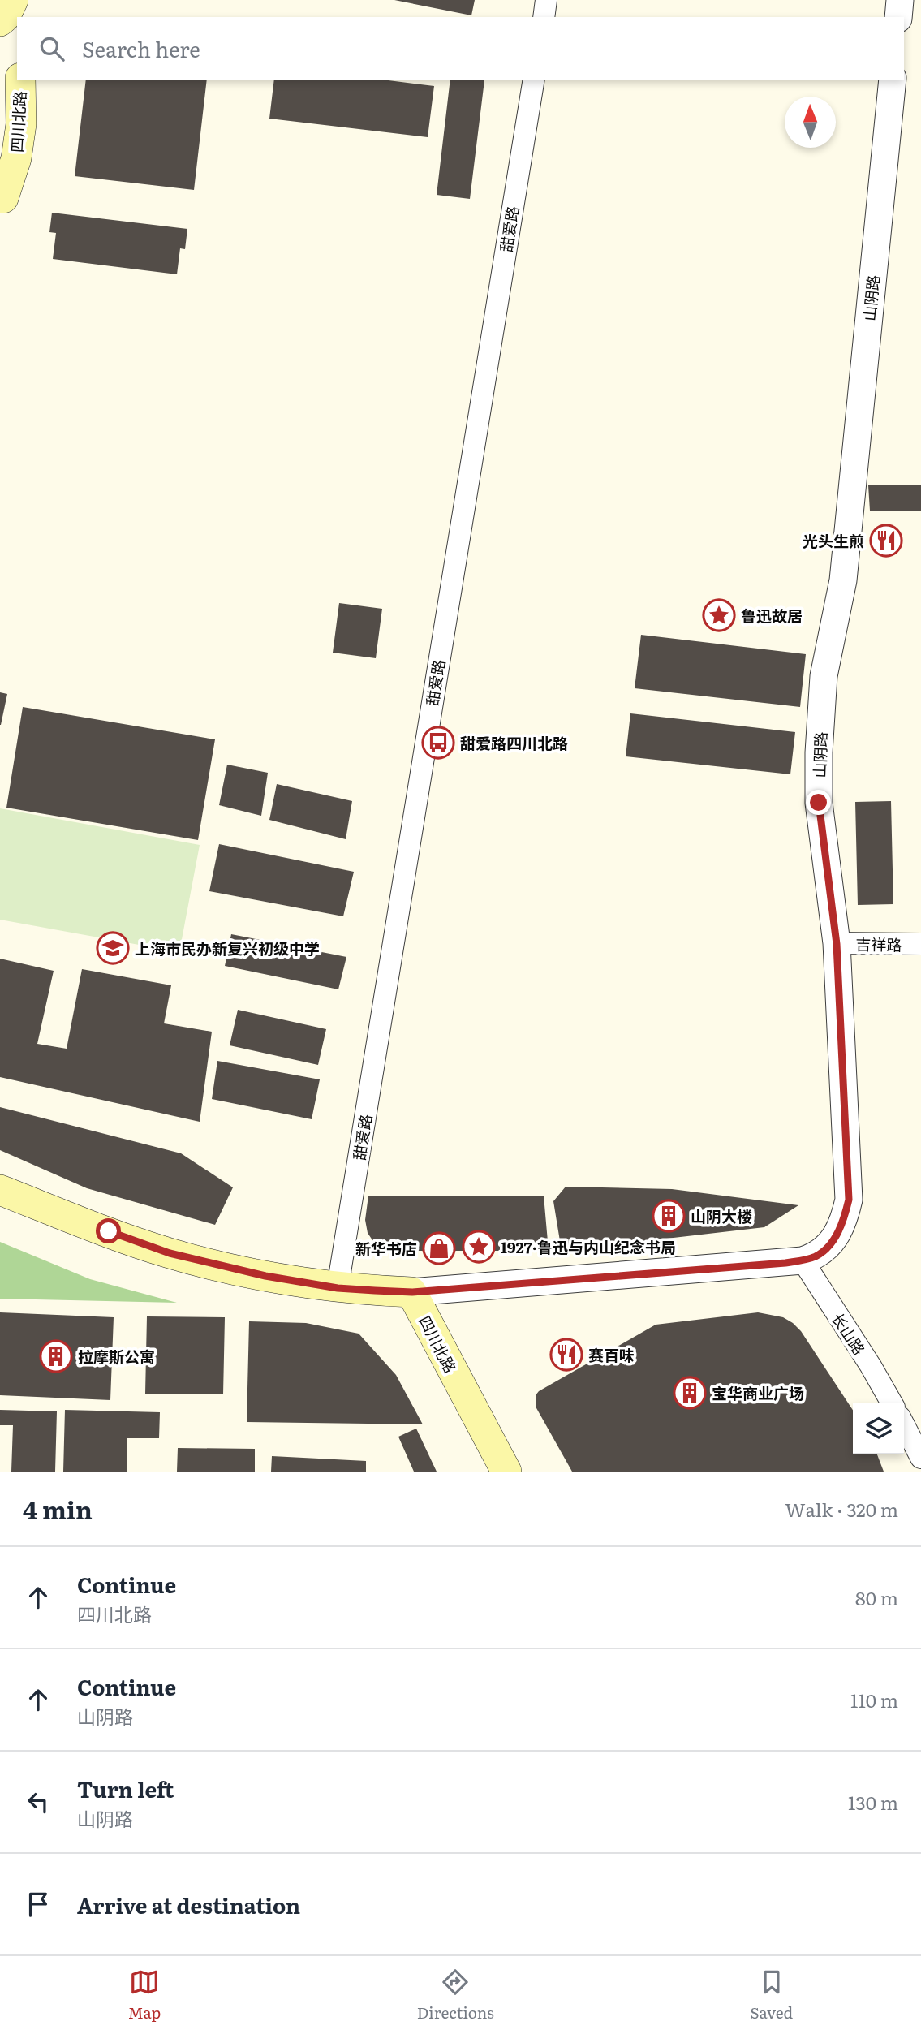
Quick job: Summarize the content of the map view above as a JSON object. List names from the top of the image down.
{
  "streets": {
    "main road": ["四川北路"],
    "street": [
      "甜爱路",
      "山阴路",
      "吉祥路",
      "长山路"
    ]
  },
  "crossings": [
    ["四川北路", "山阴路"],
    ["山阴路", "吉祥路"],
    ["山阴路", "长山路"]
  ],
  "places": {
    "restaurant": ["光头生煎", "赛百味"],
    "place": ["鲁迅故居", "1927·鲁迅与内山纪念书局"],
    "bus stop": ["甜爱路四川北路"],
    "school or university": ["上海市民办新复兴初级中学"],
    "building": ["山阴大楼", "拉摩斯公寓", "宝华商业广场"],
    "shop": ["新华书店"]
  },
  "north": "top",
  "page": {
    "search": "Search here",
    "heading": ["4 min", "Walk · 320 m"],
    "list": [
      ["Continue", "四川北路", "80 m"],
      ["Continue", "山阴路", "110 m"],
      ["Turn left", "山阴路", "130 m"],
      "Arrive at destination"
    ],
    "nav": ["Map", "Directions", "Saved"]
  }
}
